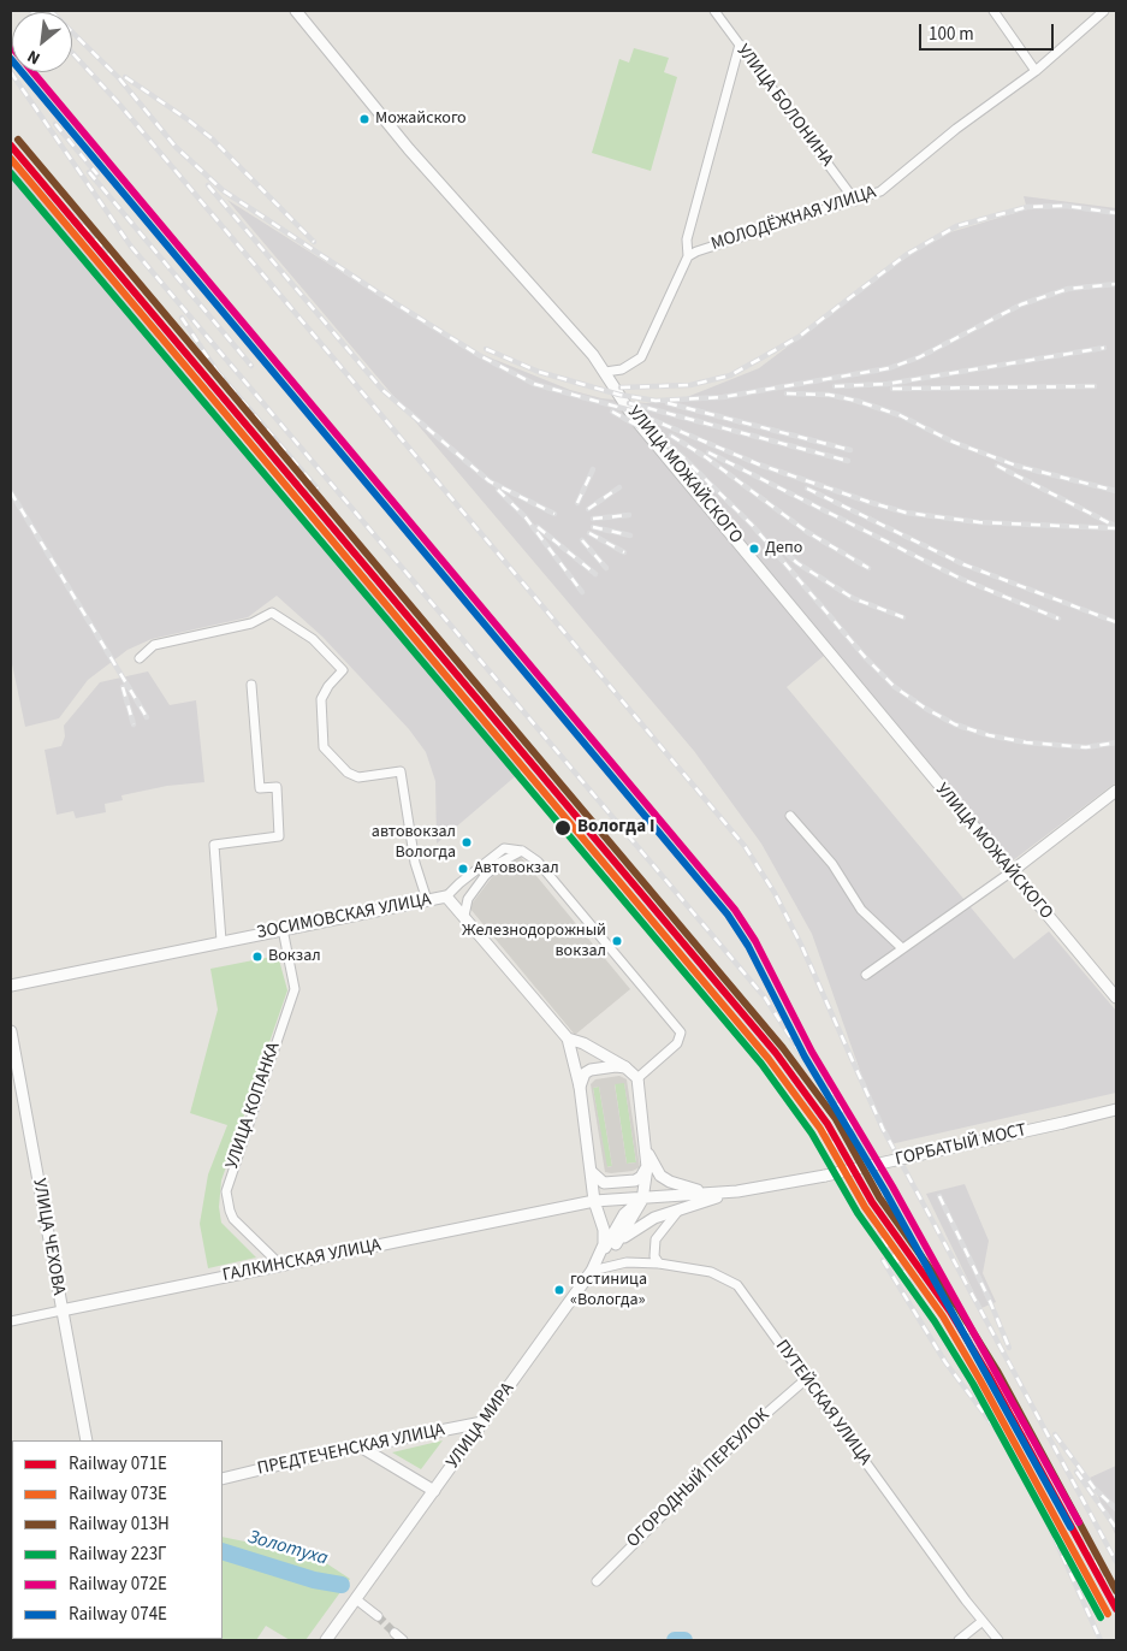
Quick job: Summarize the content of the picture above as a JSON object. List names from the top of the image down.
{
  "streets": {
    "main road": [
      "УЛИЦА МОЖАЙСКОГО",
      "ЗОСИМОВСКАЯ УЛИЦА",
      "ГОРБАТЫЙ МОСТ",
      "УЛИЦА ЧЕХОВА",
      "ГАЛКИНСКАЯ УЛИЦА",
      "УЛИЦА МИРА",
      "ПРЕДТЕЧЕНСКАЯ УЛИЦА"
    ],
    "street": [
      "УЛИЦА БОЛОНИНА",
      "МОЛОДЁЖНАЯ УЛИЦА",
      "УЛИЦА КОПАНКА",
      "ПУТЕЙСКАЯ УЛИЦА",
      "ОГОРОДНЫЙ ПЕРЕУЛОК"
    ]
  },
  "crossings": [
    ["УЛИЦА БОЛОНИНА", "МОЛОДЁЖНАЯ УЛИЦА"],
    ["МОЛОДЁЖНАЯ УЛИЦА", "УЛИЦА МОЖАЙСКОГО"],
    ["ЗОСИМОВСКАЯ УЛИЦА", "УЛИЦА КОПАНКА"],
    ["ЗОСИМОВСКАЯ УЛИЦА", "ГАЛКИНСКАЯ УЛИЦА"],
    ["ЗОСИМОВСКАЯ УЛИЦА", "УЛИЦА МИРА"],
    ["УЛИЦА КОПАНКА", "ГАЛКИНСКАЯ УЛИЦА"],
    ["ГОРБАТЫЙ МОСТ", "ГАЛКИНСКАЯ УЛИЦА"],
    ["УЛИЦА ЧЕХОВА", "ГАЛКИНСКАЯ УЛИЦА"],
    ["ГАЛКИНСКАЯ УЛИЦА", "УЛИЦА МИРА"],
    ["ПУТЕЙСКАЯ УЛИЦА", "УЛИЦА МИРА"],
    ["ПУТЕЙСКАЯ УЛИЦА", "ОГОРОДНЫЙ ПЕРЕУЛОК"],
    ["УЛИЦА МИРА", "ПРЕДТЕЧЕНСКАЯ УЛИЦА"]
  ],
  "water": ["Золотуха"],
  "places": [
    "Можайского",
    "Депо",
    "Вологда I",
    "автовокзал Вологда",
    "Автовокзал",
    "Железнодорожный вокзал",
    "Вокзал",
    "гостиница «Вологда»"
  ],
  "lines": [
    "rail line 072Е",
    "rail line 074Е",
    "rail line 013Н",
    "rail line 071Е",
    "rail line 073Е",
    "rail line 223Г"
  ],
  "legend": [
    "Railway 071Е",
    "Railway 073Е",
    "Railway 013Н",
    "Railway 223Г",
    "Railway 072Е",
    "Railway 074Е"
  ],
  "scale_bar": "100 m",
  "north": "bottom left"
}
